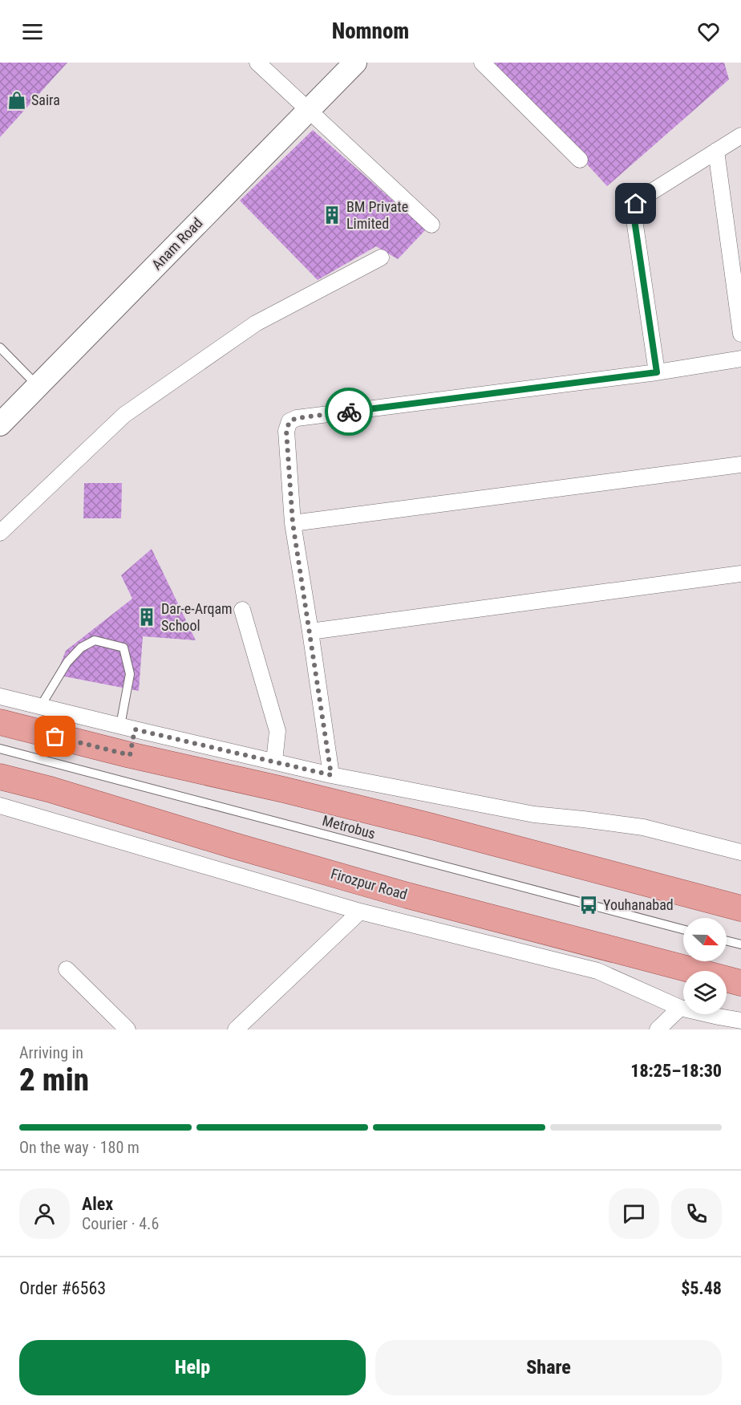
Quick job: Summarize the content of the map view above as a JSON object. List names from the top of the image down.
{
  "streets": {
    "main road": ["Firozpur Road"],
    "street": ["Anam Road"],
    "lane": ["Metrobus"]
  },
  "places": {
    "shop": ["Saira"],
    "building": ["BM Private Limited", "Dar-e-Arqam School"],
    "bus stop": ["Youhanabad"]
  },
  "north": "right",
  "page": {
    "header": "Nomnom",
    "heading": ["2 min", "Arriving in", "18:25–18:30"],
    "panel": [
      "Alex",
      "Courier · 4.6",
      "Order #6563",
      "$5.48"
    ],
    "bar": "On the way · 180 m",
    "buttons": ["Help", "Share"]
  }
}
